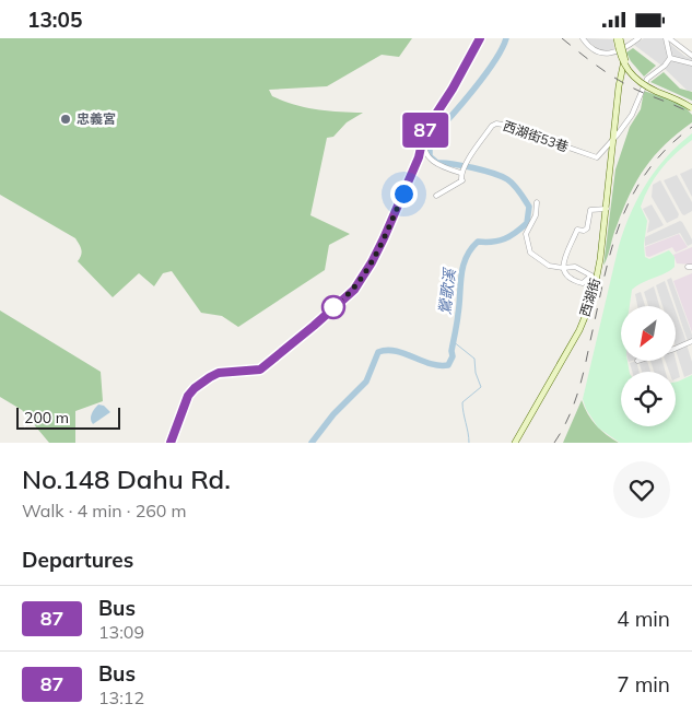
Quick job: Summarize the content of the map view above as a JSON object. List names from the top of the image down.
{
  "streets": {
    "street": ["西湖街53巷", "西湖街"]
  },
  "crossings": [
    ["西湖街53巷", "西湖街"]
  ],
  "water": ["鶯歌溪"],
  "places": ["忠義宮"],
  "lines": ["bus line 87"],
  "scale_bar": "200 m",
  "north": "bottom left",
  "page": {
    "status": "13:05",
    "on_map": "87",
    "scale": "200 m",
    "heading": [
      ["No.148 Dahu Rd.", "Walk · 4 min · 260 m"],
      "Departures"
    ],
    "list": [
      {
        "mark": "87",
        "name": "Bus",
        "note": "13:09",
        "value": "4 min"
      },
      {
        "mark": "87",
        "name": "Bus",
        "note": "13:12",
        "value": "7 min"
      }
    ]
  }
}
